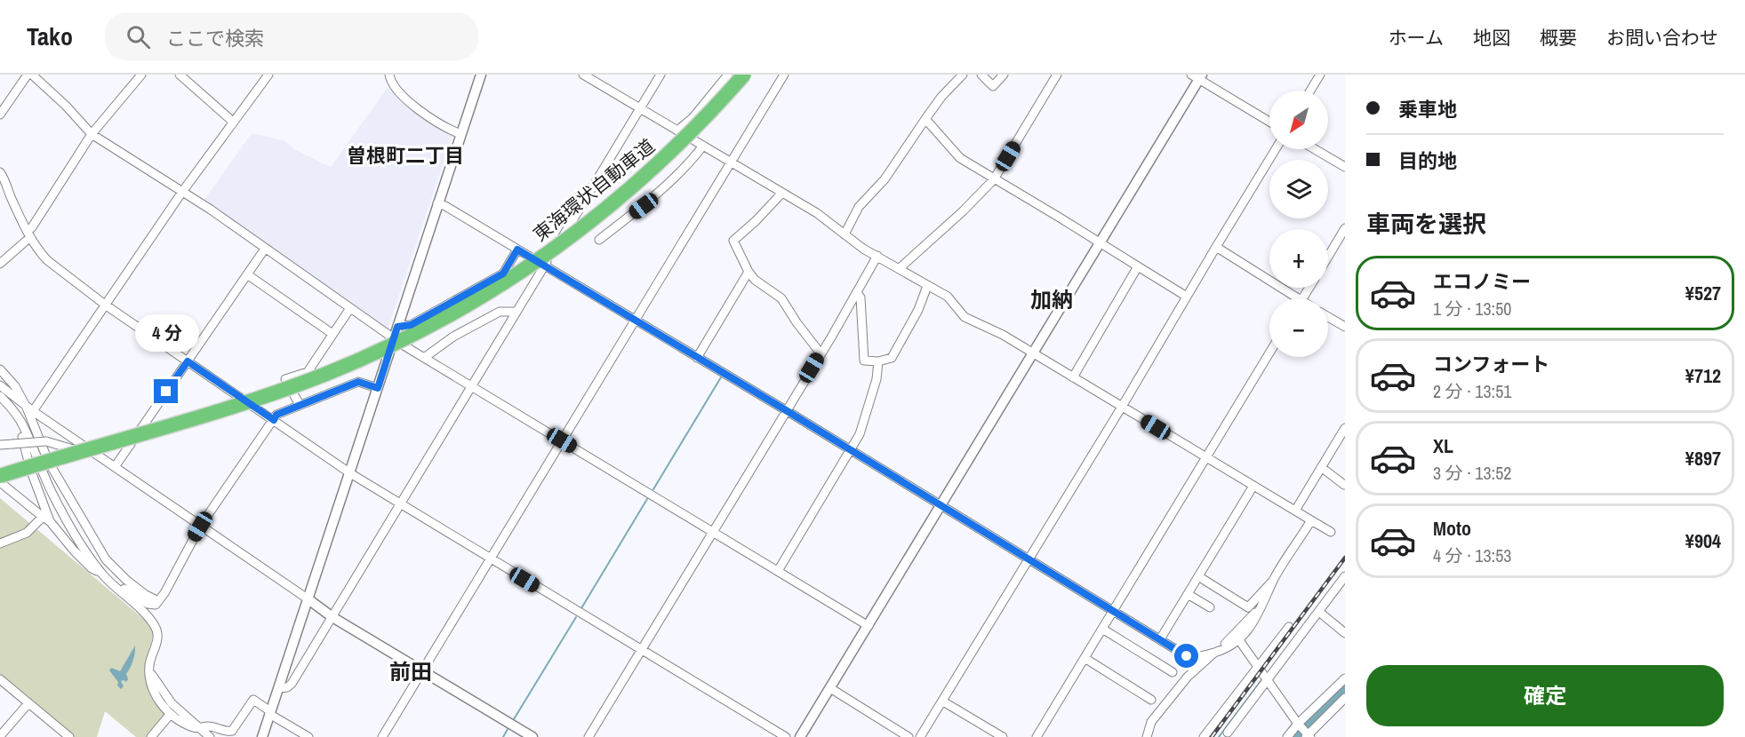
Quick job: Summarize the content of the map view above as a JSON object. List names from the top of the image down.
{
  "streets": {
    "highway": ["東海環状自動車道"]
  },
  "districts": ["曽根町二丁目", "加納", "前田"],
  "north": "bottom left",
  "page": {
    "header": "Tako",
    "search": "ここで検索",
    "nav": [
      "ホーム",
      "地図",
      "概要",
      "お問い合わせ"
    ],
    "banner": ["乗車地", "目的地"],
    "map_buttons": ["+", "−"],
    "heading": "車両を選択",
    "list": [
      {
        "name": "エコノミー",
        "note": "1 分 · 13:50",
        "value": "¥527"
      },
      {
        "name": "コンフォート",
        "note": "2 分 · 13:51",
        "value": "¥712"
      },
      {
        "name": "XL",
        "note": "3 分 · 13:52",
        "value": "¥897"
      },
      {
        "name": "Moto",
        "note": "4 分 · 13:53",
        "value": "¥904"
      }
    ],
    "bubble": "4 分",
    "buttons": "確定"
  }
}
